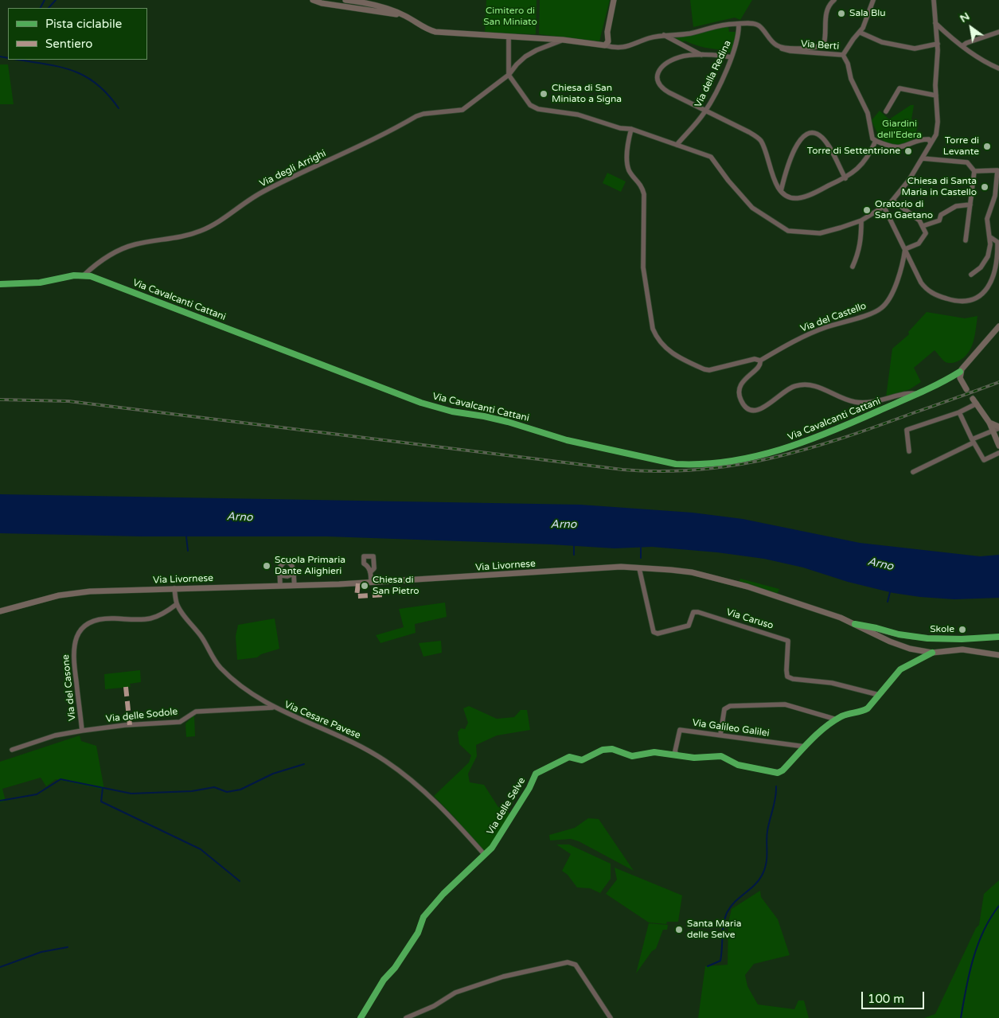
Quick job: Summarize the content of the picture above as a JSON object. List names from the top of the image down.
{
  "streets": {
    "main road": ["Via Livornese"],
    "street": [
      "Via Berti",
      "Via della Redina",
      "Via degli Arrighi",
      "Via Cavalcanti Cattani",
      "Via del Castello",
      "Via Caruso",
      "Via del Casone",
      "Via delle Sodole",
      "Via Cesare Pavese",
      "Via Galileo Galilei",
      "Via delle Selve"
    ]
  },
  "crossings": [
    ["Via degli Arrighi", "Via Cavalcanti Cattani"],
    ["Via Cavalcanti Cattani", "Via del Castello"],
    ["Via Livornese", "Via Caruso"],
    ["Via Livornese", "Via Cesare Pavese"],
    ["Via Livornese", "Via delle Selve"],
    ["Via Caruso", "Via delle Selve"],
    ["Via del Casone", "Via delle Sodole"],
    ["Via del Casone", "Via Cesare Pavese"],
    ["Via delle Sodole", "Via Cesare Pavese"],
    ["Via Cesare Pavese", "Via delle Selve"],
    ["Via Galileo Galilei", "Via delle Selve"]
  ],
  "water": ["Arno"],
  "parks": ["Cimitero di San Miniato", "Giardini dell'Edera"],
  "places": [
    "Sala Blu",
    "Chiesa di San Miniato a Signa",
    "Torre di Levante",
    "Torre di Settentrione",
    "Chiesa di Santa Maria in Castello",
    "Oratorio di San Gaetano",
    "Scuola Primaria Dante Alighieri",
    "Chiesa di San Pietro",
    "Skole",
    "Santa Maria delle Selve"
  ],
  "legend": ["Pista ciclabile", "Sentiero"],
  "scale_bar": "100 m",
  "north": "top left"
}
